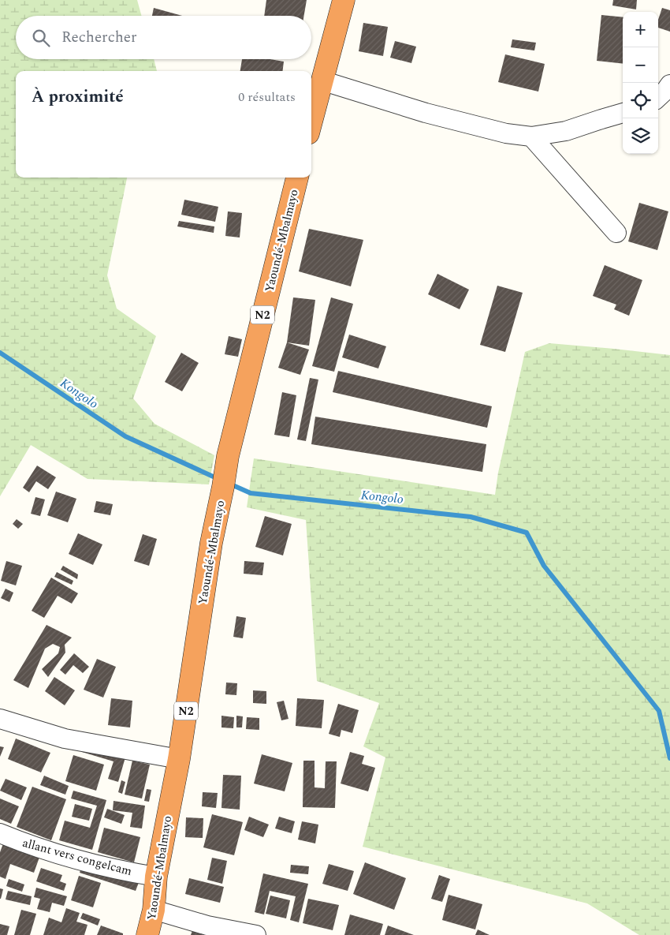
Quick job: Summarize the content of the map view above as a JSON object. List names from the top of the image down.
{
  "streets": {
    "highway": ["Yaoundé-Mbalmayo", "N2"],
    "street": ["allant vers congelcam"]
  },
  "crossings": [
    ["Yaoundé-Mbalmayo", "allant vers congelcam"]
  ],
  "water": ["Kongolo"],
  "page": {
    "map_buttons": ["+", "−"],
    "search": "Rechercher",
    "heading": ["À proximité", "0 résultats"]
  }
}
